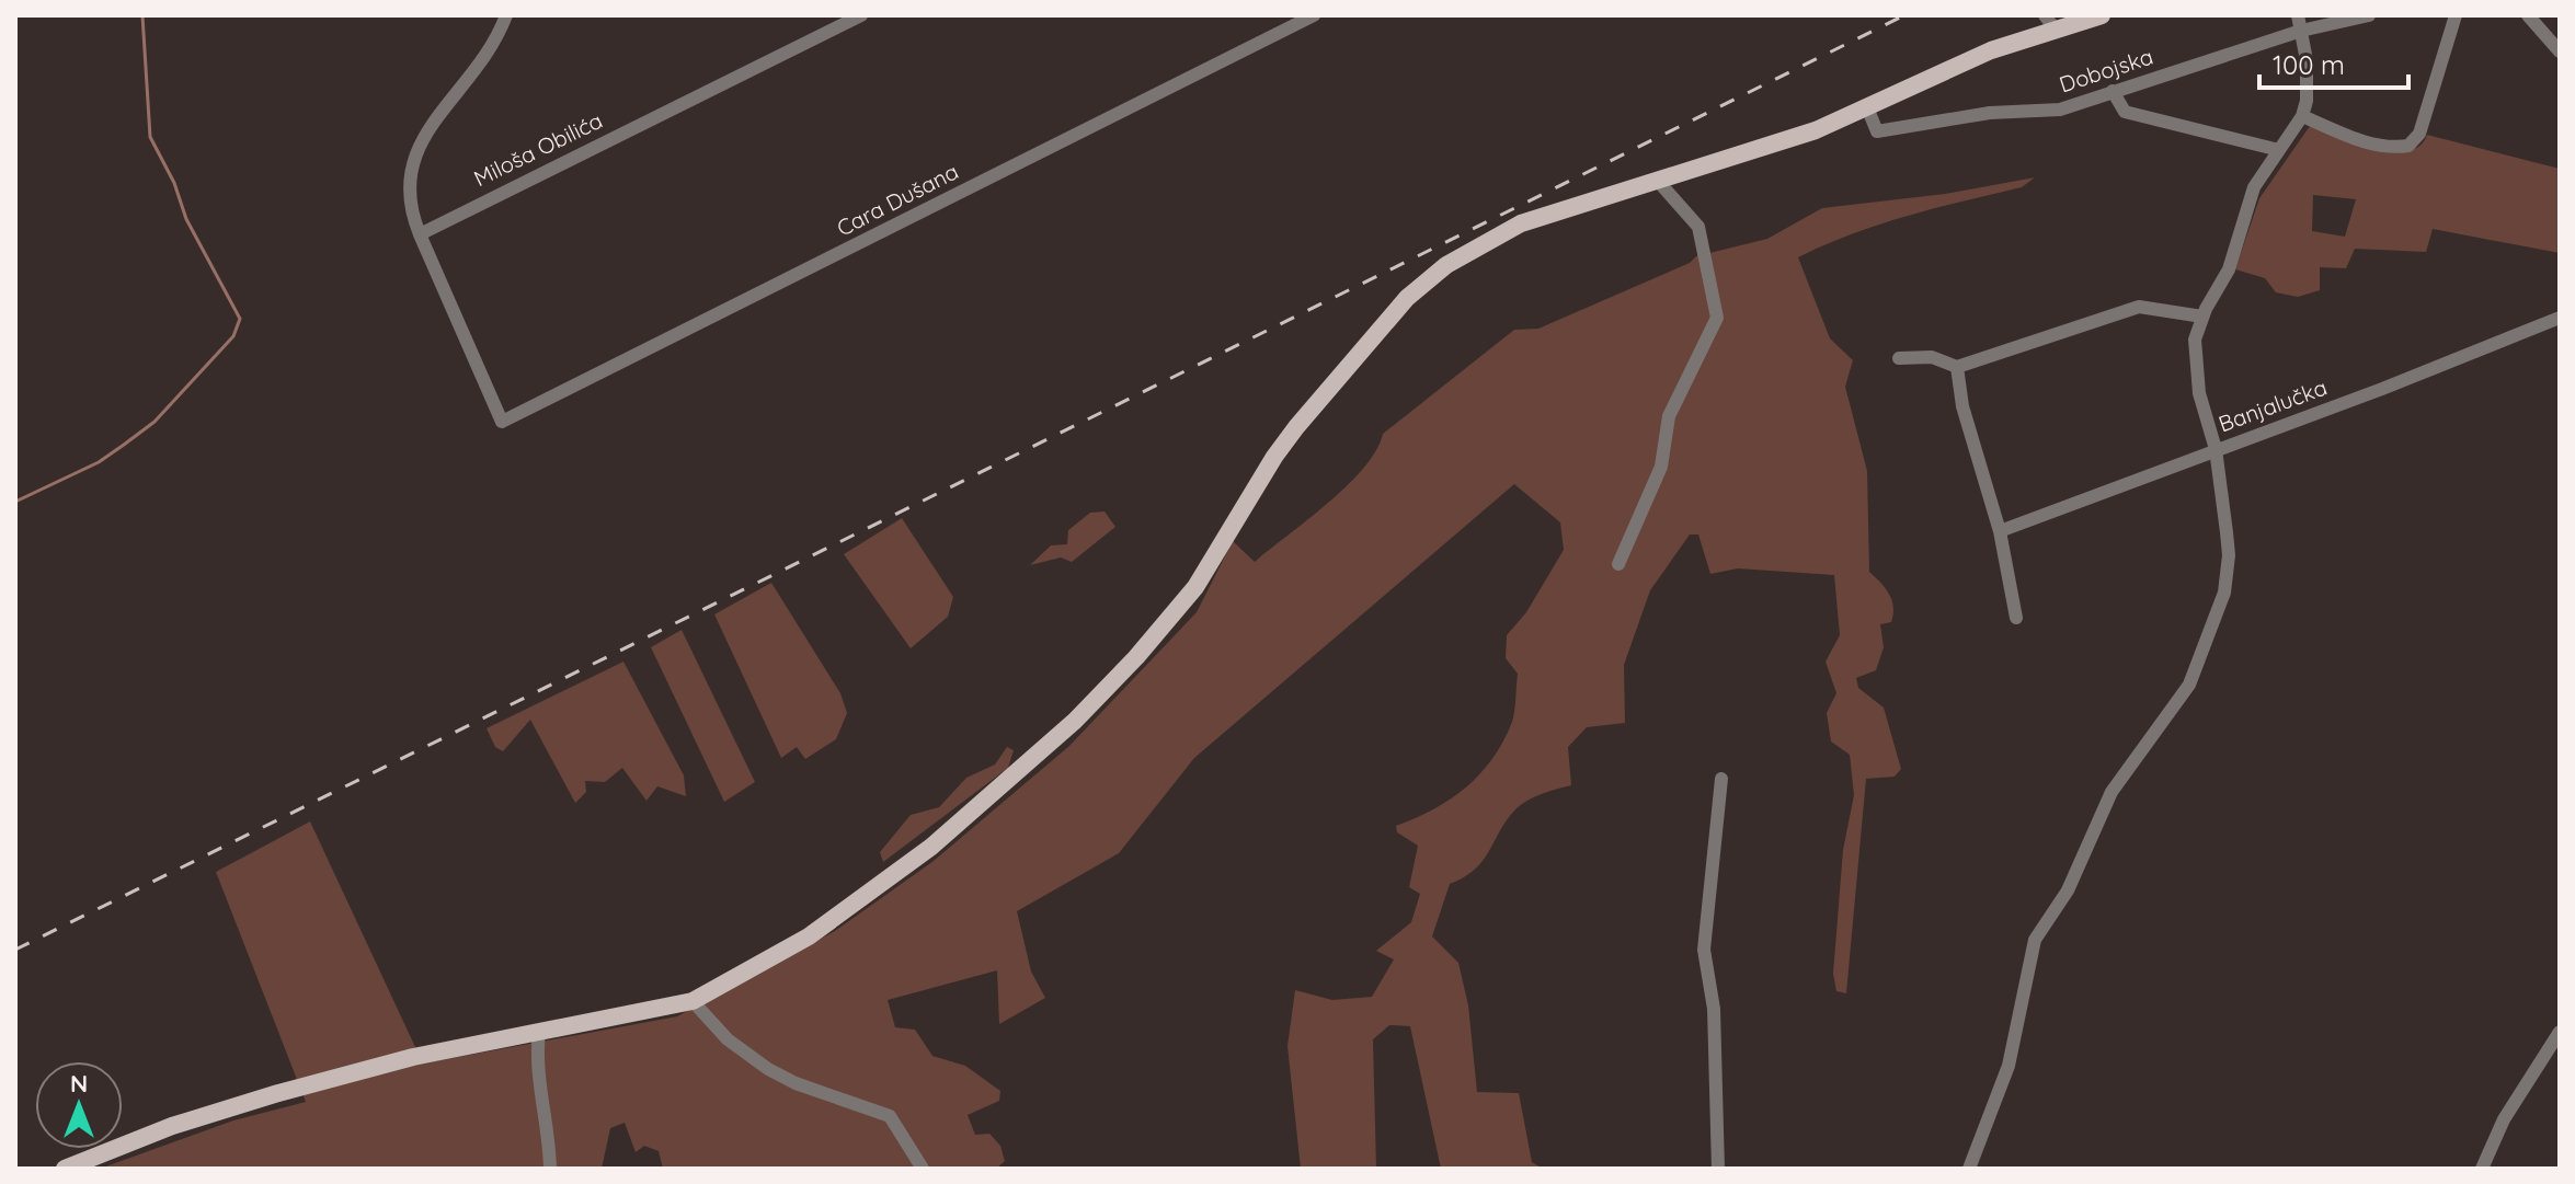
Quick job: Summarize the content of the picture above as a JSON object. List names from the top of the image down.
{
  "streets": {
    "street": [
      "Dobojska",
      "Miloša Obilića",
      "Cara Dušana",
      "Banjalučka"
    ]
  },
  "crossings": [
    ["Miloša Obilića", "Cara Dušana"]
  ],
  "scale_bar": "100 m",
  "north": "top"
}
